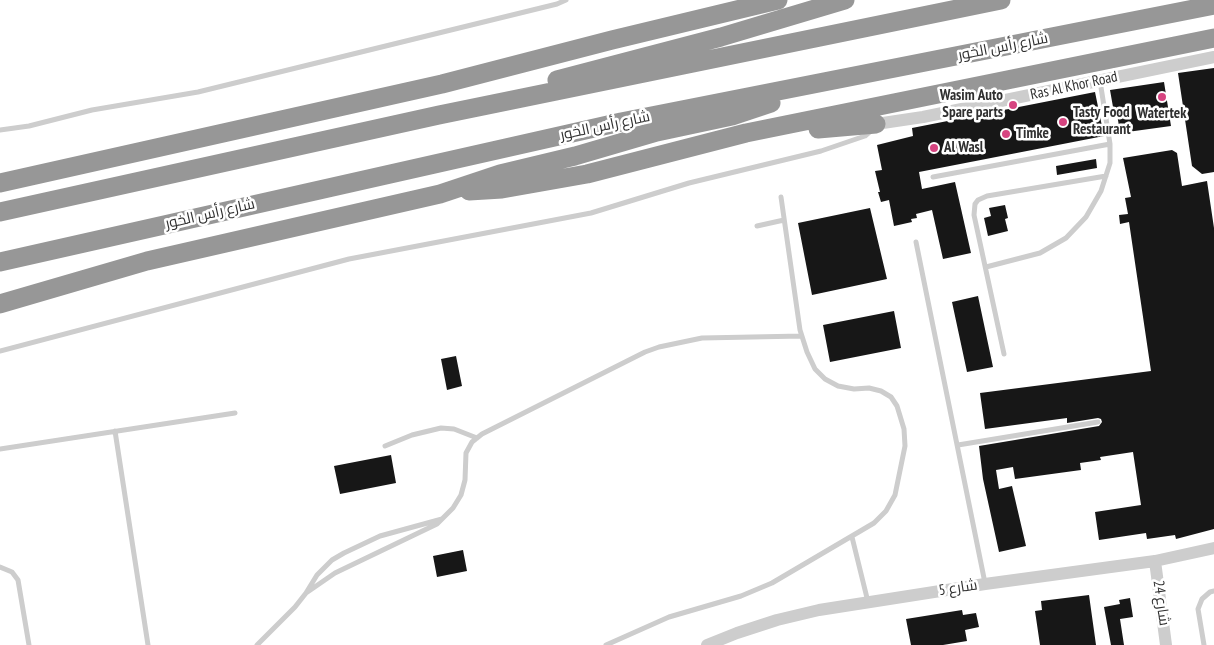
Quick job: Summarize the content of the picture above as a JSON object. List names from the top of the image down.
{
  "streets": {
    "highway": ["شارع رأس الخور"],
    "street": ["Ras Al Khor Road", "شارع 5", "شارع 24"]
  },
  "crossings": [
    ["شارع 5", "شارع 24"]
  ],
  "places": [
    "Watertek",
    "Wasim Auto Spare parts",
    "Tasty Food Restaurant",
    "Timke",
    "Al Wasl"
  ]
}
